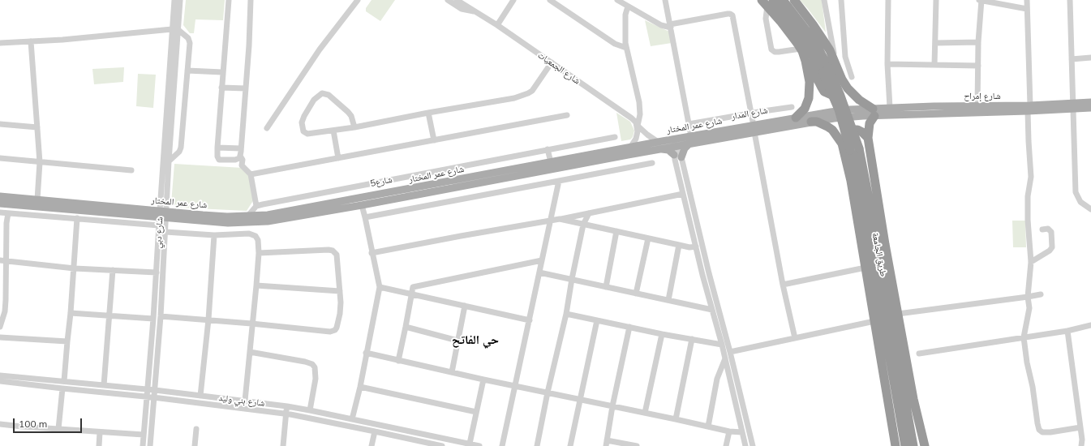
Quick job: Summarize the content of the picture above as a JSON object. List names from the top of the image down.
{
  "streets": {
    "highway": ["طريق الجامعة"],
    "main road": ["شارع إمراح", "شارع عمر المختار"],
    "street": [
      "شارع الجمعيات",
      "شارع المدار",
      "شارع5",
      "شارع دبي",
      "شارع بني وليد"
    ]
  },
  "crossings": [
    ["شارع الجمعيات", "شارع عمر المختار"],
    ["شارع إمراح", "شارع عمر المختار"],
    ["شارع عمر المختار", "شارع دبي"],
    ["شارع دبي", "شارع بني وليد"]
  ],
  "districts": ["حي الفاتح"],
  "scale_bar": "100 m"
}
